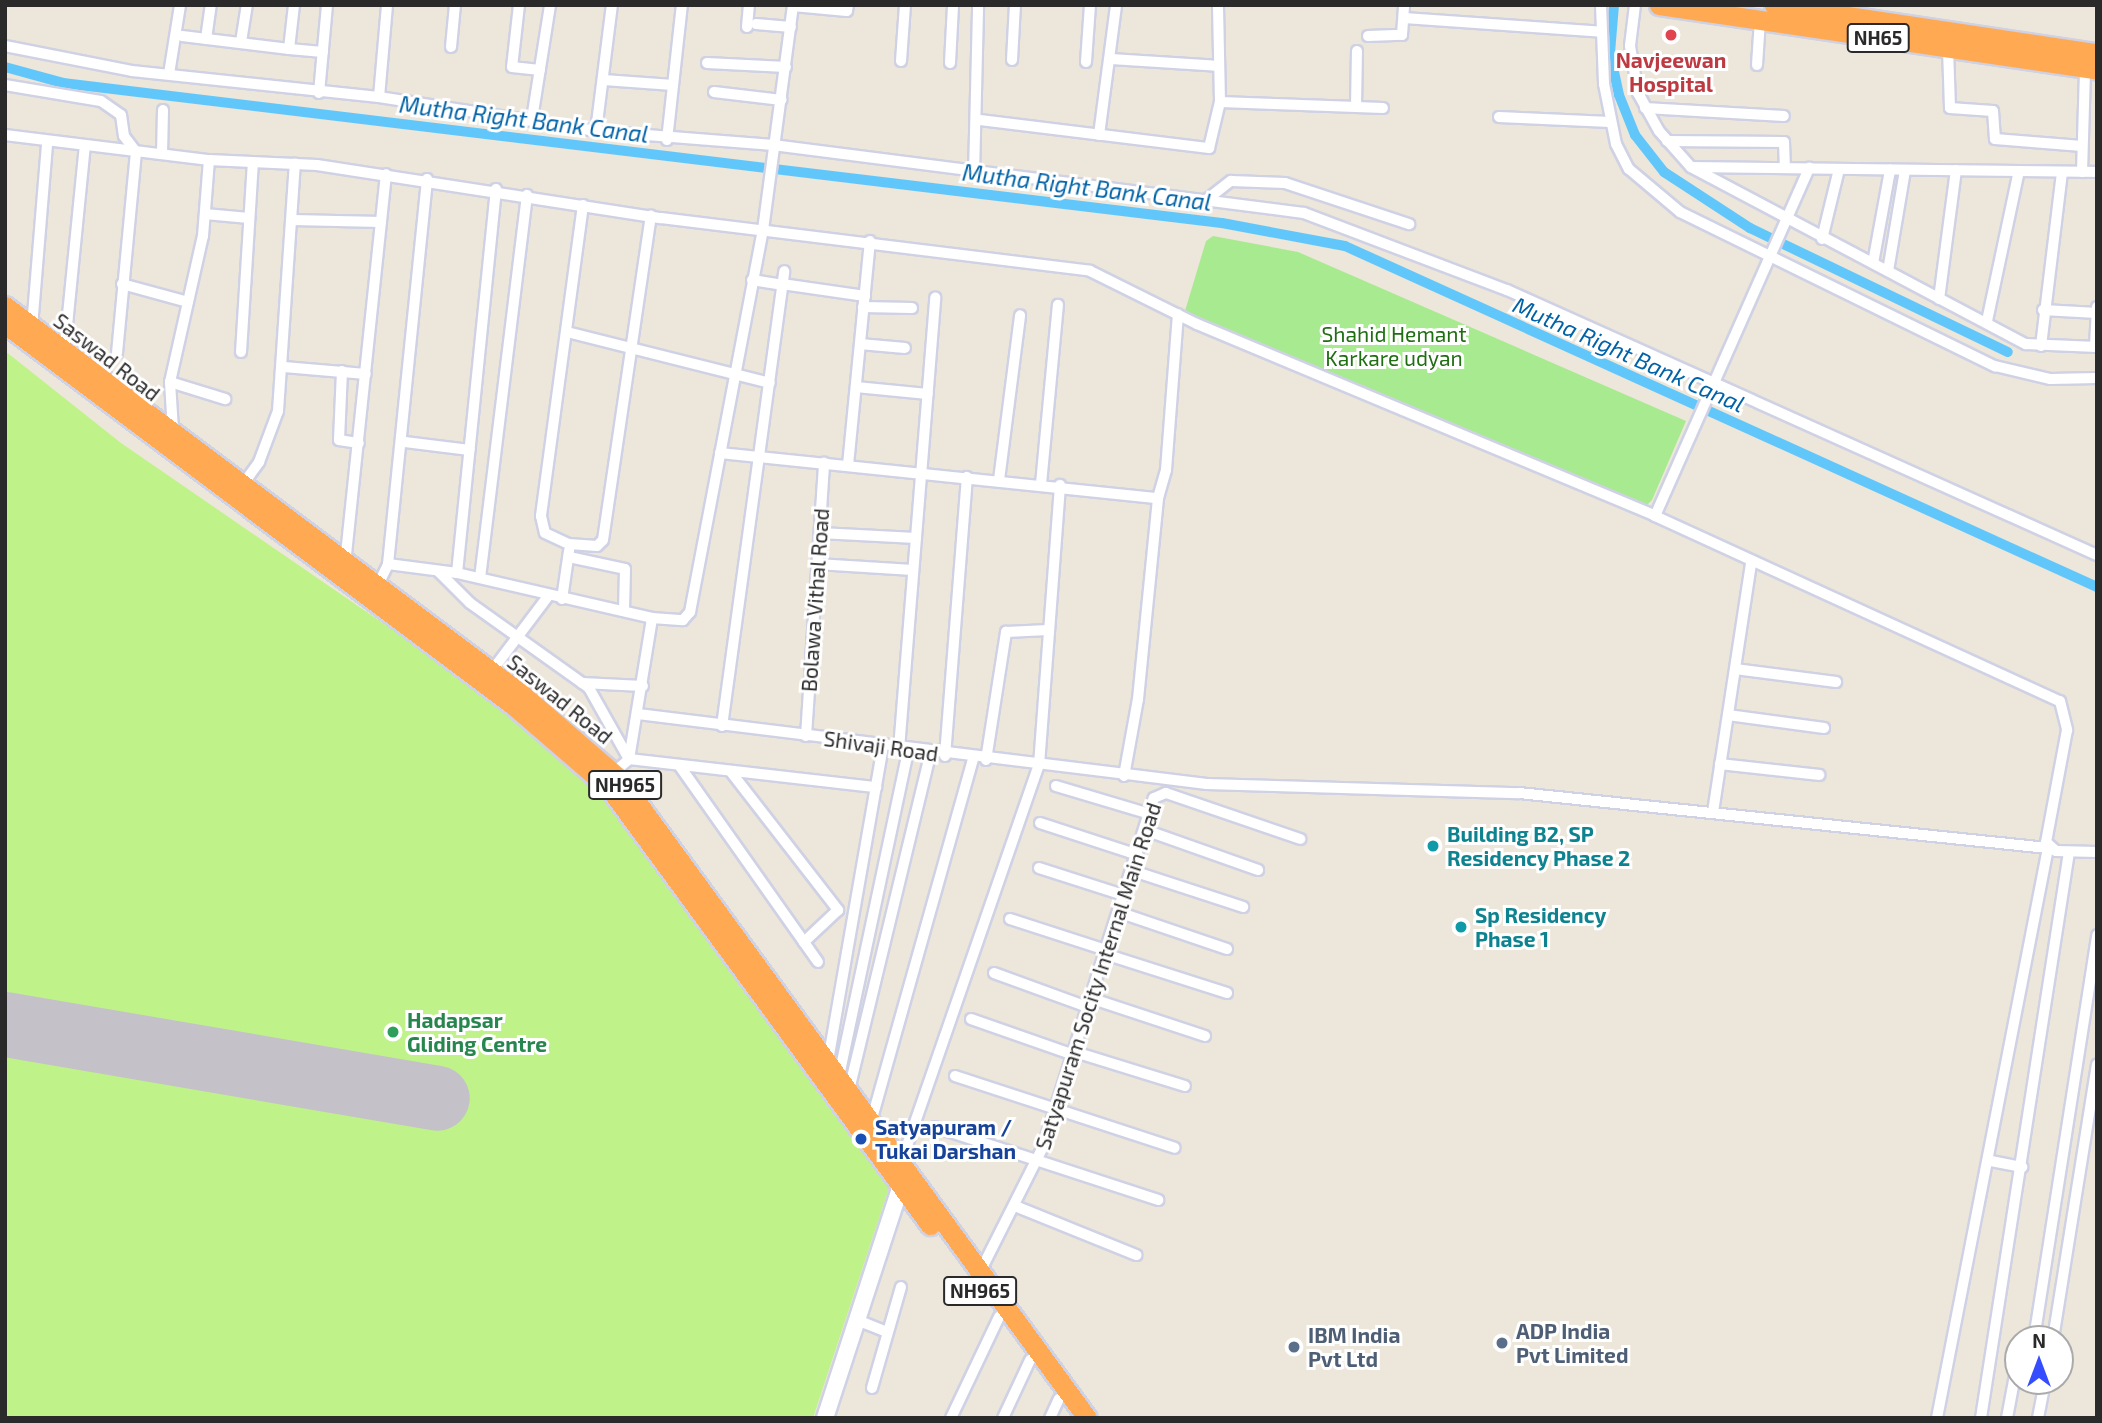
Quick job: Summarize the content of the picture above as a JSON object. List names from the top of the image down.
{
  "streets": {
    "highway": ["NH65", "Saswad Road", "NH965"],
    "street": ["Bolawa Vithal Road", "Shivaji Road", "Satyapuram Socity Internal Main Road"]
  },
  "crossings": [
    ["Saswad Road", "Satyapuram Socity Internal Main Road"],
    ["Bolawa Vithal Road", "Shivaji Road"]
  ],
  "water": ["Mutha Right Bank Canal"],
  "parks": ["Shahid Hemant Karkare udyan"],
  "places": [
    "Navjeewan Hospital",
    "Building B2, SP Residency Phase 2",
    "Sp Residency Phase 1",
    "Hadapsar Gliding Centre",
    "Satyapuram / Tukai Darshan",
    "ADP India Pvt Limited",
    "IBM India Pvt Ltd"
  ],
  "north": "top"
}
